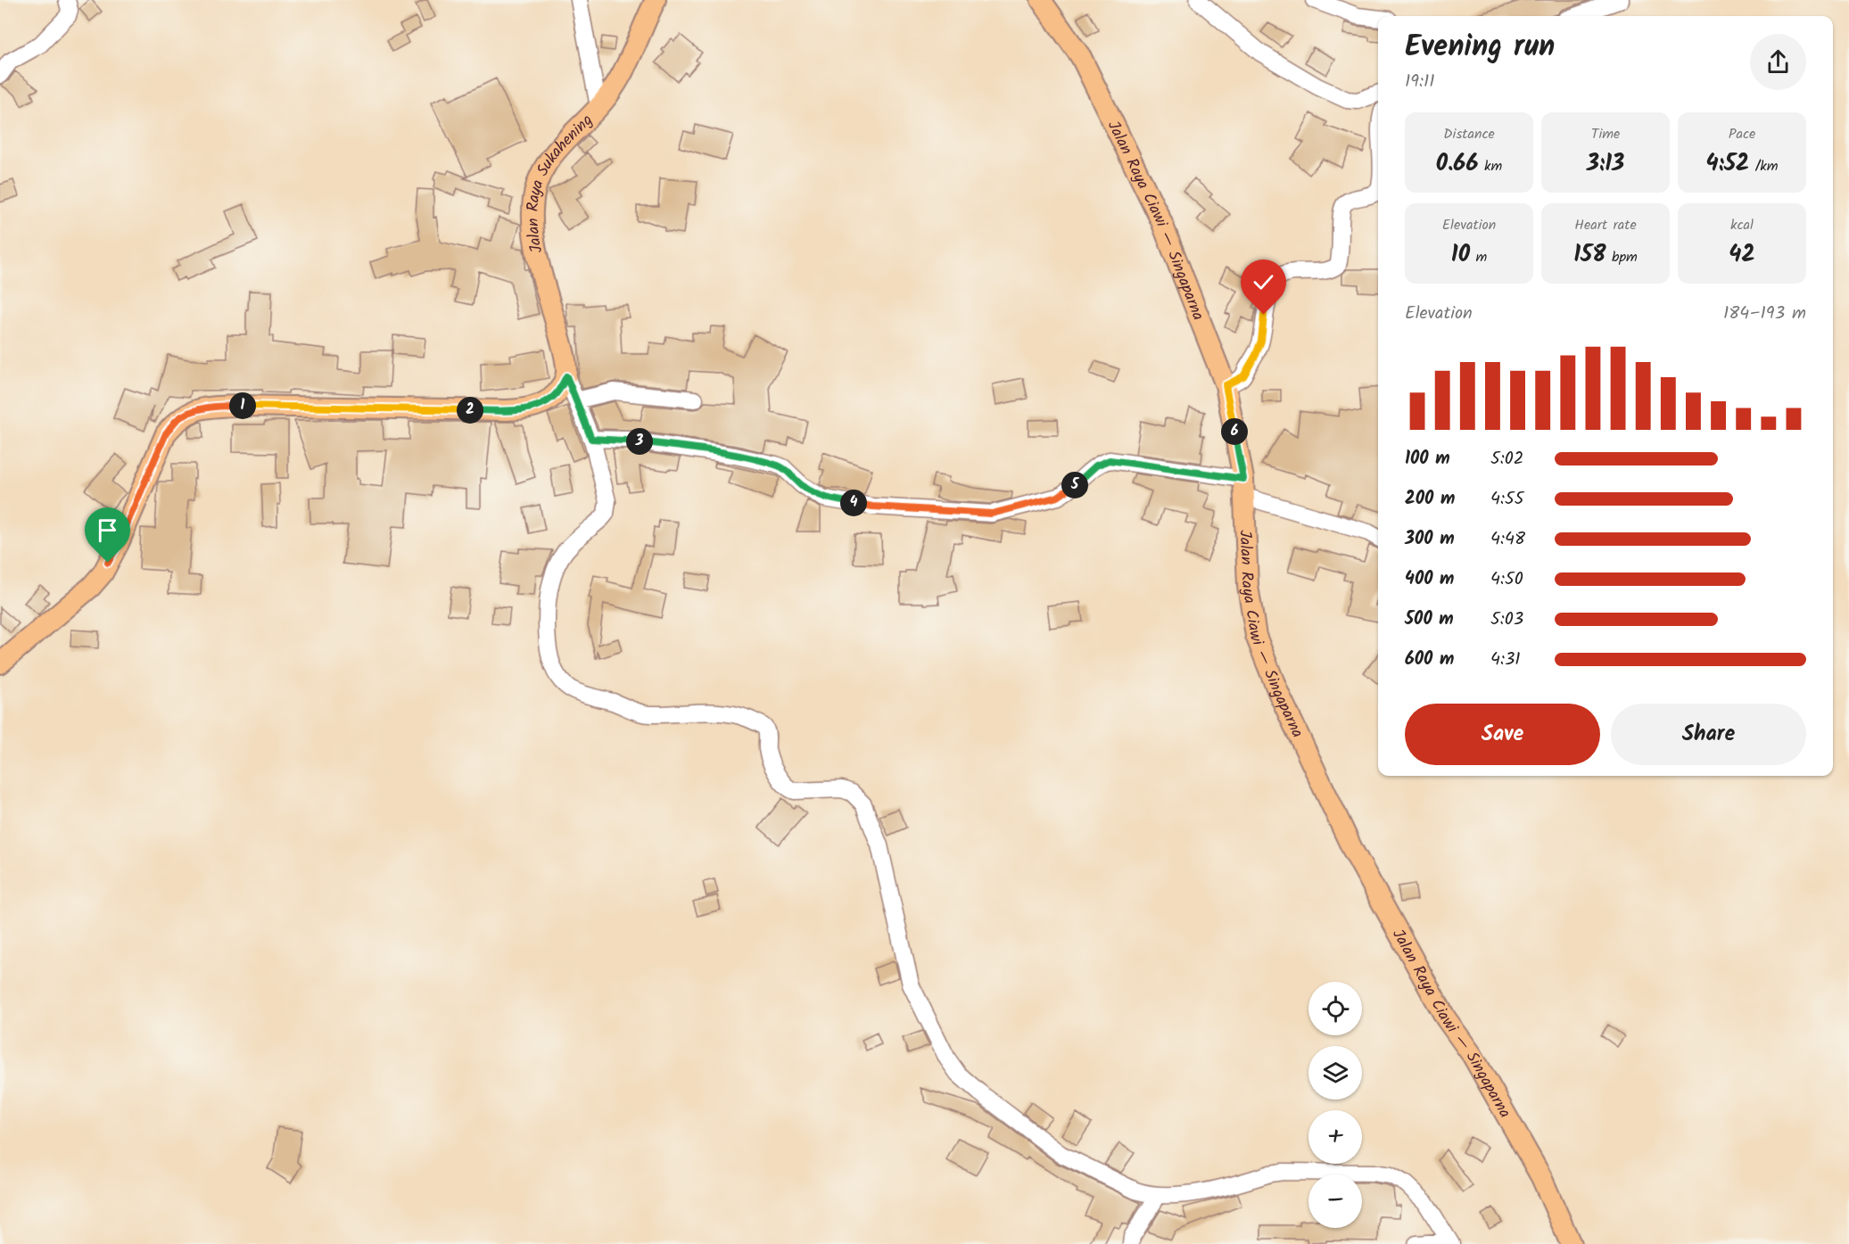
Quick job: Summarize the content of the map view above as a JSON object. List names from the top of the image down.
{
  "streets": {
    "main road": ["Jalan Raya Sukahening", "Jalan Raya Ciawi — Singaparna"]
  },
  "page": {
    "heading": ["Evening run", "19:11"],
    "stats": [
      ["Distance", "0.66 km"],
      ["Time", "3:13"],
      ["Pace", "4:52 /km"],
      ["Elevation", "10 m"],
      ["Heart rate", "158 bpm"],
      ["kcal", "42"]
    ],
    "chart": ["Elevation", "184–193 m"],
    "pins": [
      "1",
      "2",
      "6",
      "3",
      "5",
      "4"
    ],
    "list": [
      {
        "name": "100 m",
        "note": "5:02"
      },
      {
        "name": "200 m",
        "note": "4:55"
      },
      {
        "name": "300 m",
        "note": "4:48"
      },
      {
        "name": "400 m",
        "note": "4:50"
      },
      {
        "name": "500 m",
        "note": "5:03"
      },
      {
        "name": "600 m",
        "note": "4:31"
      }
    ],
    "buttons": ["Save", "Share"],
    "map_buttons": ["+", "−"]
  }
}
